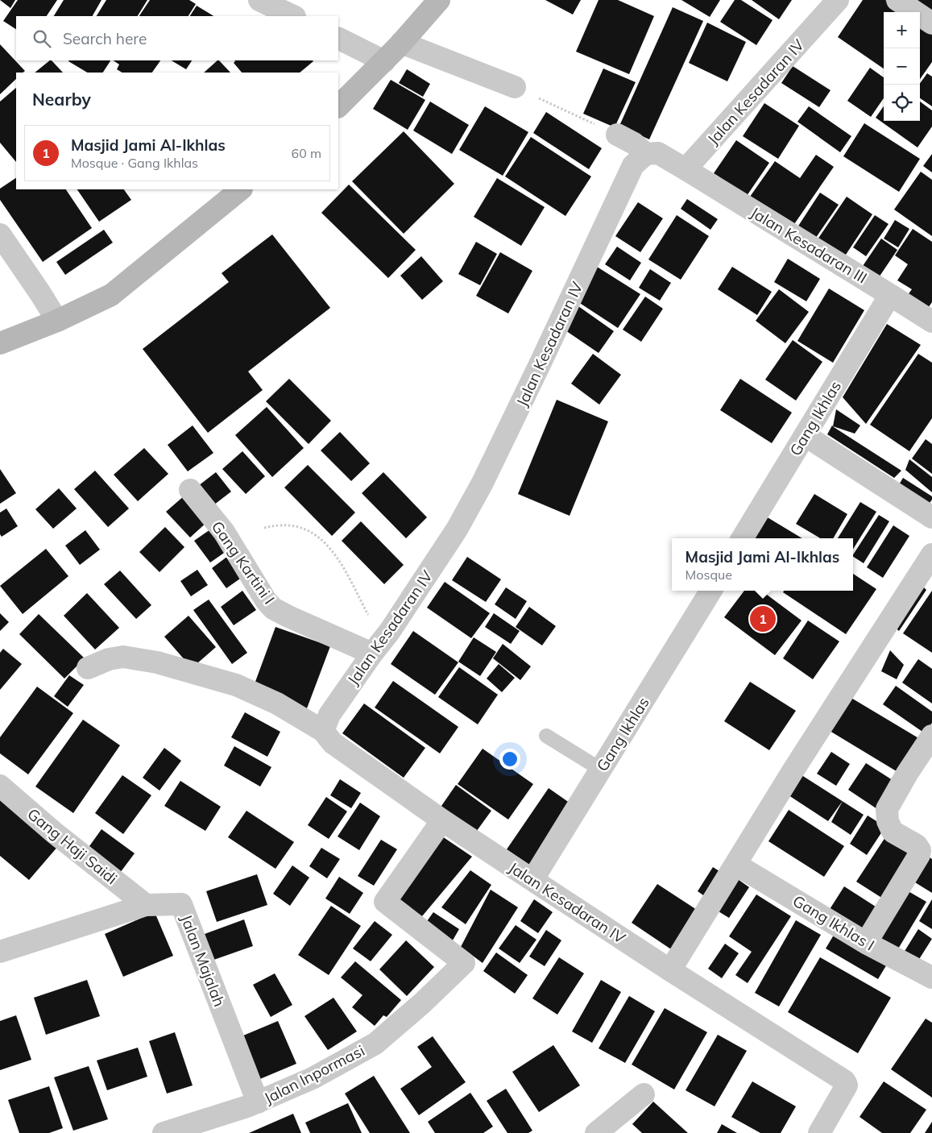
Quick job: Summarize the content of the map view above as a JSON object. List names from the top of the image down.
{
  "streets": {
    "street": [
      "Jalan Kesadaran IV",
      "Jalan Kesadaran III",
      "Gang Ikhlas",
      "Gang Kartini I",
      "Gang Haji Saidi",
      "Gang Ikhlas I",
      "Jalan Majalah",
      "Jalan Inpormasi"
    ]
  },
  "crossings": [
    ["Jalan Kesadaran IV", "Jalan Kesadaran III"],
    ["Jalan Kesadaran IV", "Gang Ikhlas"],
    ["Jalan Kesadaran IV", "Gang Kartini I"],
    ["Jalan Kesadaran IV", "Jalan Inpormasi"],
    ["Jalan Kesadaran III", "Gang Ikhlas"],
    ["Gang Haji Saidi", "Jalan Majalah"],
    ["Jalan Majalah", "Jalan Inpormasi"]
  ],
  "page": {
    "map_buttons": ["+", "−"],
    "search": "Search here",
    "heading": "Nearby",
    "list": [
      {
        "mark": "1",
        "name": "Masjid Jami Al-Ikhlas",
        "note": "Mosque · Gang Ikhlas",
        "value": "60 m"
      }
    ],
    "popup": ["Masjid Jami Al-Ikhlas", "Mosque"],
    "pins": "1"
  }
}
